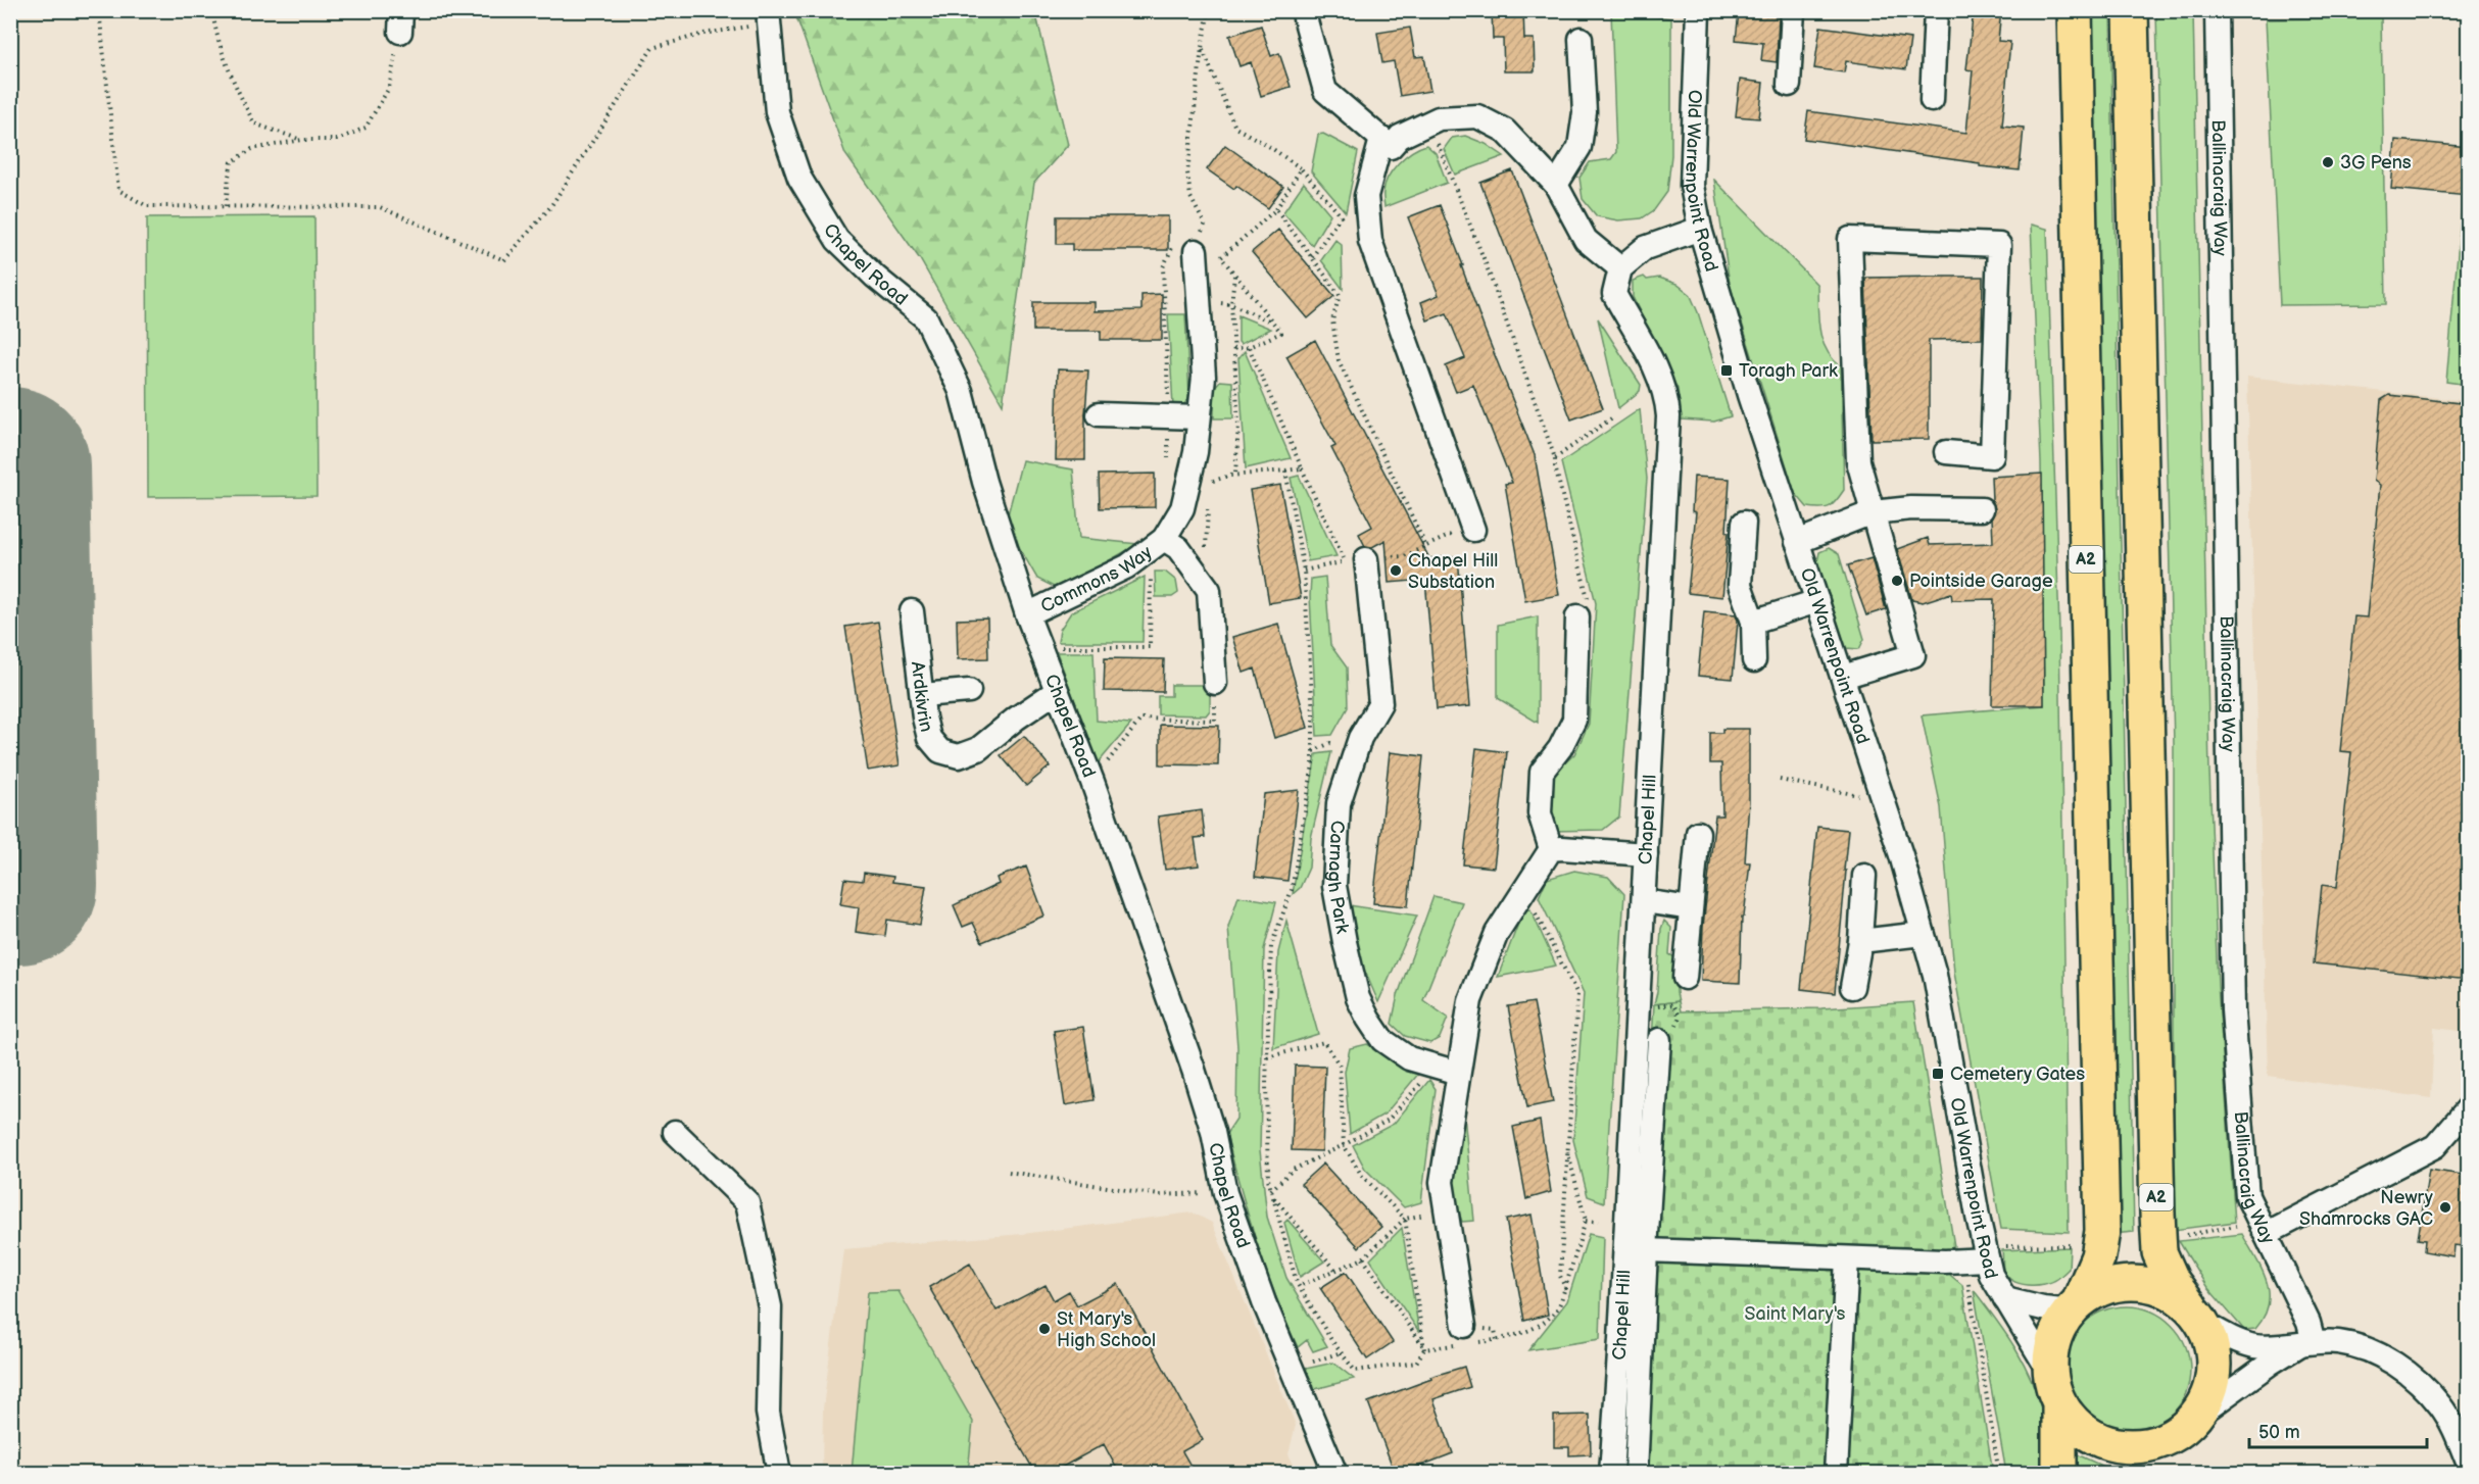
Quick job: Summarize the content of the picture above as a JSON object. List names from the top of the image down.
{
  "streets": {
    "highway": ["A2"],
    "street": [
      "Old Warrenpoint Road",
      "Ballinacraig Way",
      "Chapel Road",
      "Commons Way",
      "Ardkivrin",
      "Chapel Hill",
      "Carnagh Park"
    ]
  },
  "crossings": [
    ["Old Warrenpoint Road", "A2"],
    ["Chapel Road", "Commons Way"],
    ["Chapel Road", "Ardkivrin"]
  ],
  "parks": ["Saint Mary's"],
  "places": {
    "other": [
      "3G Pens",
      "Chapel Hill Substation",
      "Pointside Garage",
      "Newry Shamrocks GAC",
      "St Mary's High School"
    ],
    "transit": ["Toragh Park", "Cemetery Gates"]
  },
  "scale_bar": "50 m"
}
